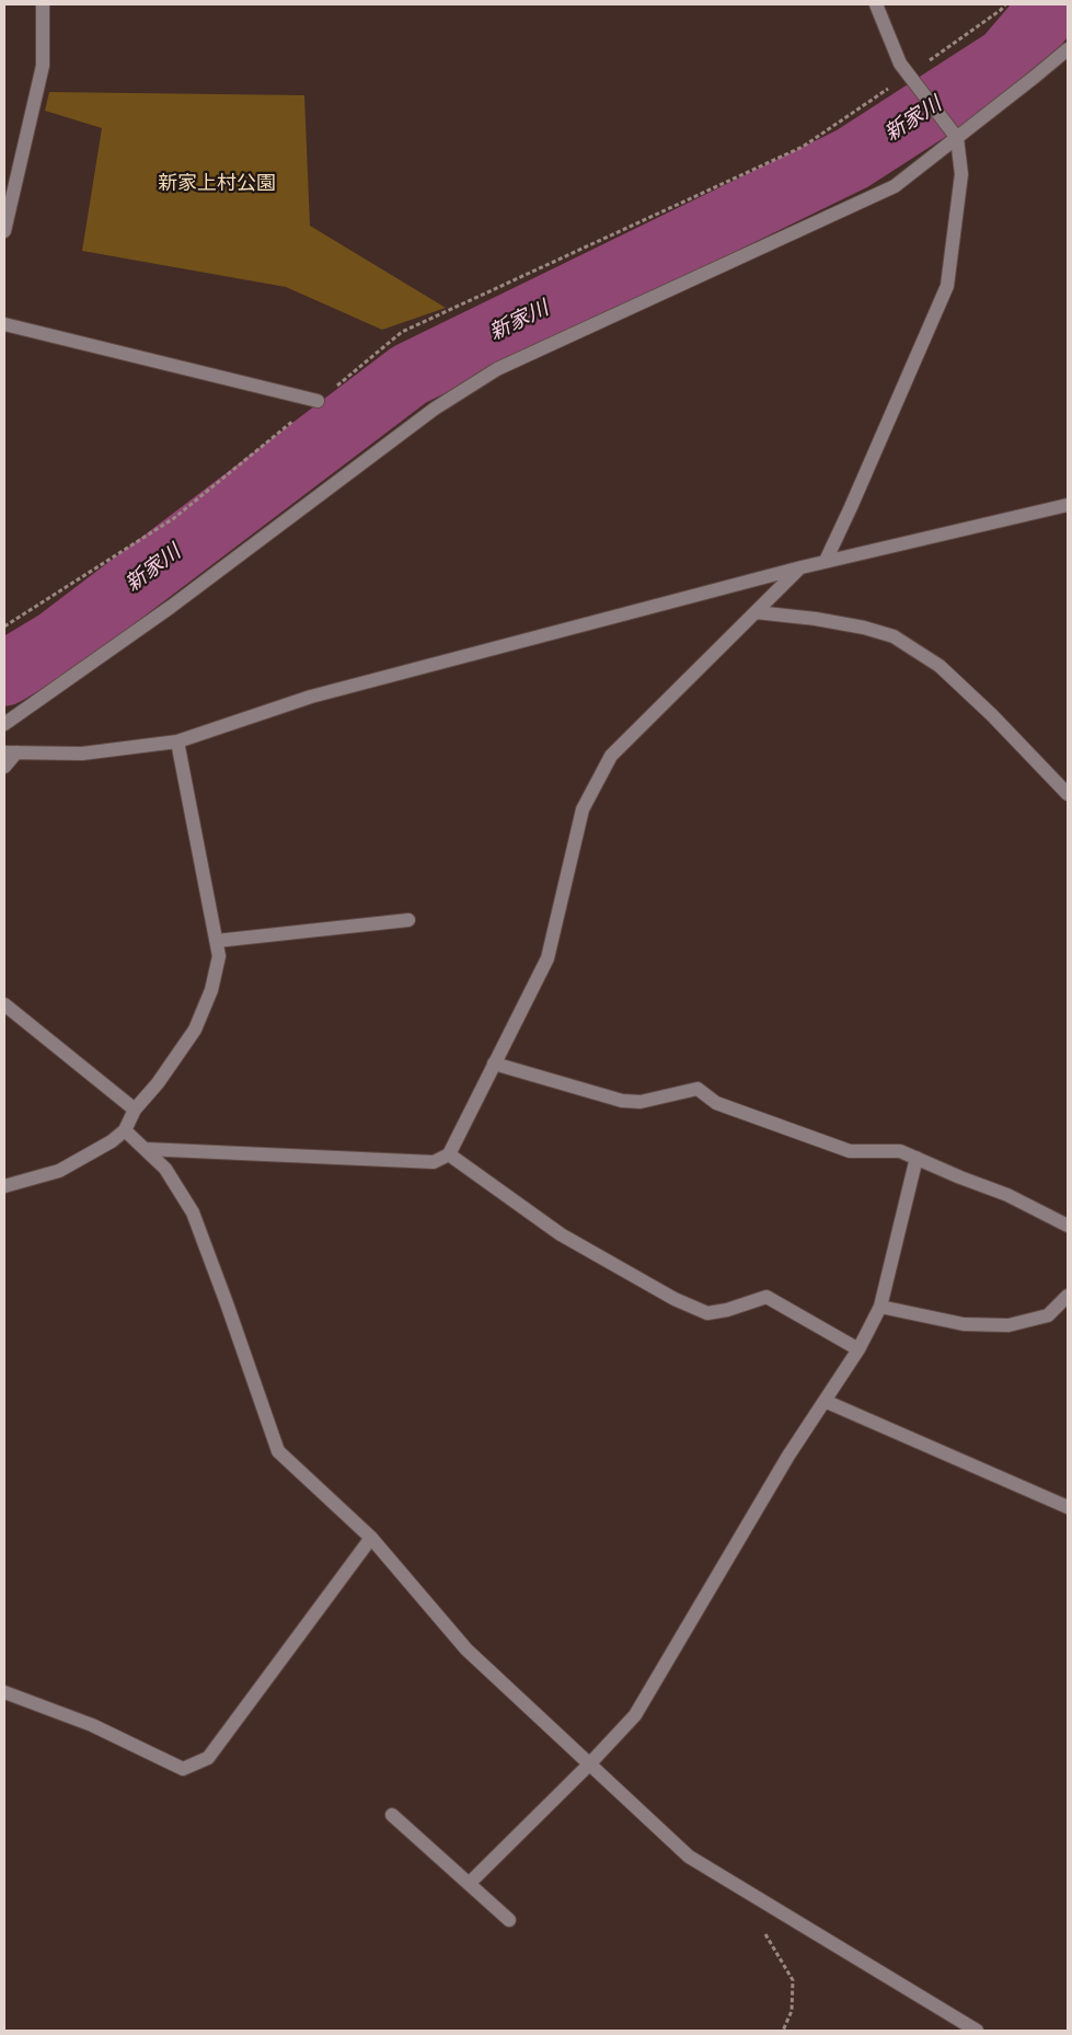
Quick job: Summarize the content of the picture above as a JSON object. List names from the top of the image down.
{
  "water": ["新家川"],
  "parks": ["新家上村公園"]
}
